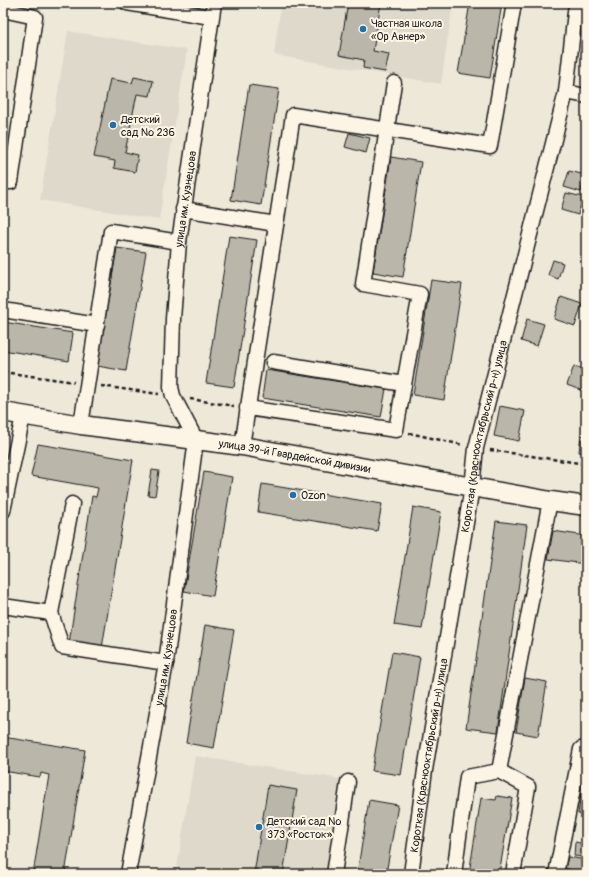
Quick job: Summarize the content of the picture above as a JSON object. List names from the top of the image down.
{
  "streets": {
    "main road": ["улица 39-й Гвардейской дивизии"],
    "street": ["улица им. Кузнецова", "Короткая (Краснооктябрьский р-н) улица"]
  },
  "crossings": [
    ["улица им. Кузнецова", "улица 39-й Гвардейской дивизии"],
    ["Короткая (Краснооктябрьский р-н) улица", "улица 39-й Гвардейской дивизии"]
  ],
  "places": [
    "Частная школа «Ор Авнер»",
    "Детский сад № 236",
    "Ozon",
    "Детский сад № 373 «Росток»"
  ]
}
